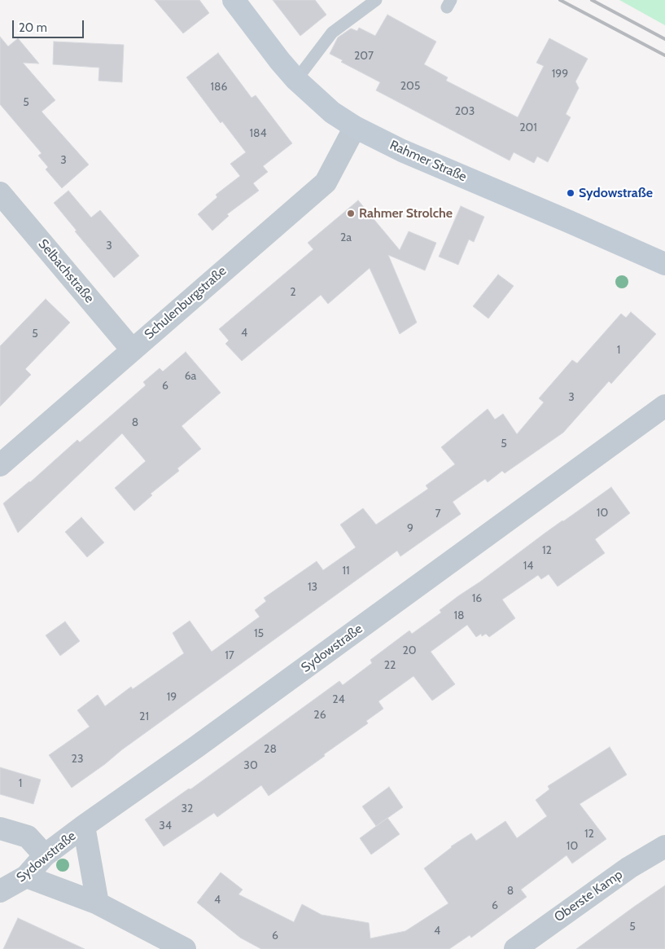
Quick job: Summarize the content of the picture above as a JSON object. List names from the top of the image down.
{
  "streets": {
    "main road": ["Rahmer Straße"],
    "street": [
      "Selbachstraße",
      "Schulenburgstraße",
      "Sydowstraße",
      "Oberste Kamp"
    ]
  },
  "crossings": [
    ["Rahmer Straße", "Schulenburgstraße"],
    ["Selbachstraße", "Schulenburgstraße"]
  ],
  "places": ["Sydowstraße", "Rahmer Strolche"],
  "house_numbers": [
    "207",
    "199",
    "205",
    "186",
    "5",
    "203",
    "201",
    "184",
    "3",
    "2a",
    "3",
    "2",
    "4",
    "5",
    "1",
    "6a",
    "6",
    "3",
    "8",
    "5",
    "10",
    "7",
    "9",
    "12",
    "14",
    "11",
    "13",
    "16",
    "18",
    "15",
    "20",
    "17",
    "22",
    "19",
    "24",
    "26",
    "21",
    "28",
    "23",
    "30",
    "1",
    "32",
    "34",
    "12",
    "10",
    "8",
    "4",
    "6",
    "5",
    "4",
    "6"
  ],
  "scale_bar": "20 m"
}
